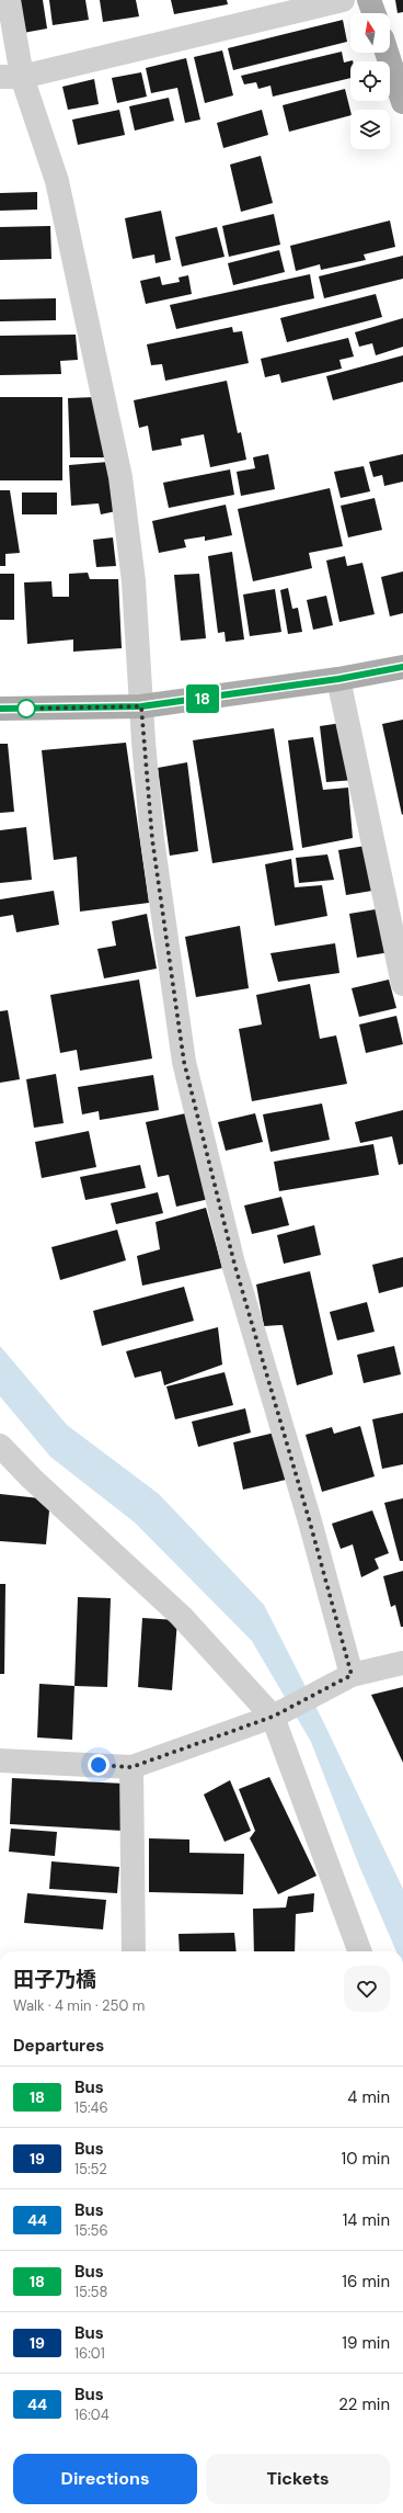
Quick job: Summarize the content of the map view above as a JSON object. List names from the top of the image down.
{
  "lines": ["bus line 18"],
  "north": "top",
  "page": {
    "on_map": "18",
    "heading": [
      ["田子乃橋", "Walk · 4 min · 250 m"],
      "Departures"
    ],
    "list": [
      {
        "mark": "18",
        "name": "Bus",
        "note": "15:46",
        "value": "4 min"
      },
      {
        "mark": "19",
        "name": "Bus",
        "note": "15:52",
        "value": "10 min"
      },
      {
        "mark": "44",
        "name": "Bus",
        "note": "15:56",
        "value": "14 min"
      },
      {
        "mark": "18",
        "name": "Bus",
        "note": "15:58",
        "value": "16 min"
      },
      {
        "mark": "19",
        "name": "Bus",
        "note": "16:01",
        "value": "19 min"
      },
      {
        "mark": "44",
        "name": "Bus",
        "note": "16:04",
        "value": "22 min"
      }
    ],
    "buttons": ["Directions", "Tickets"]
  }
}
